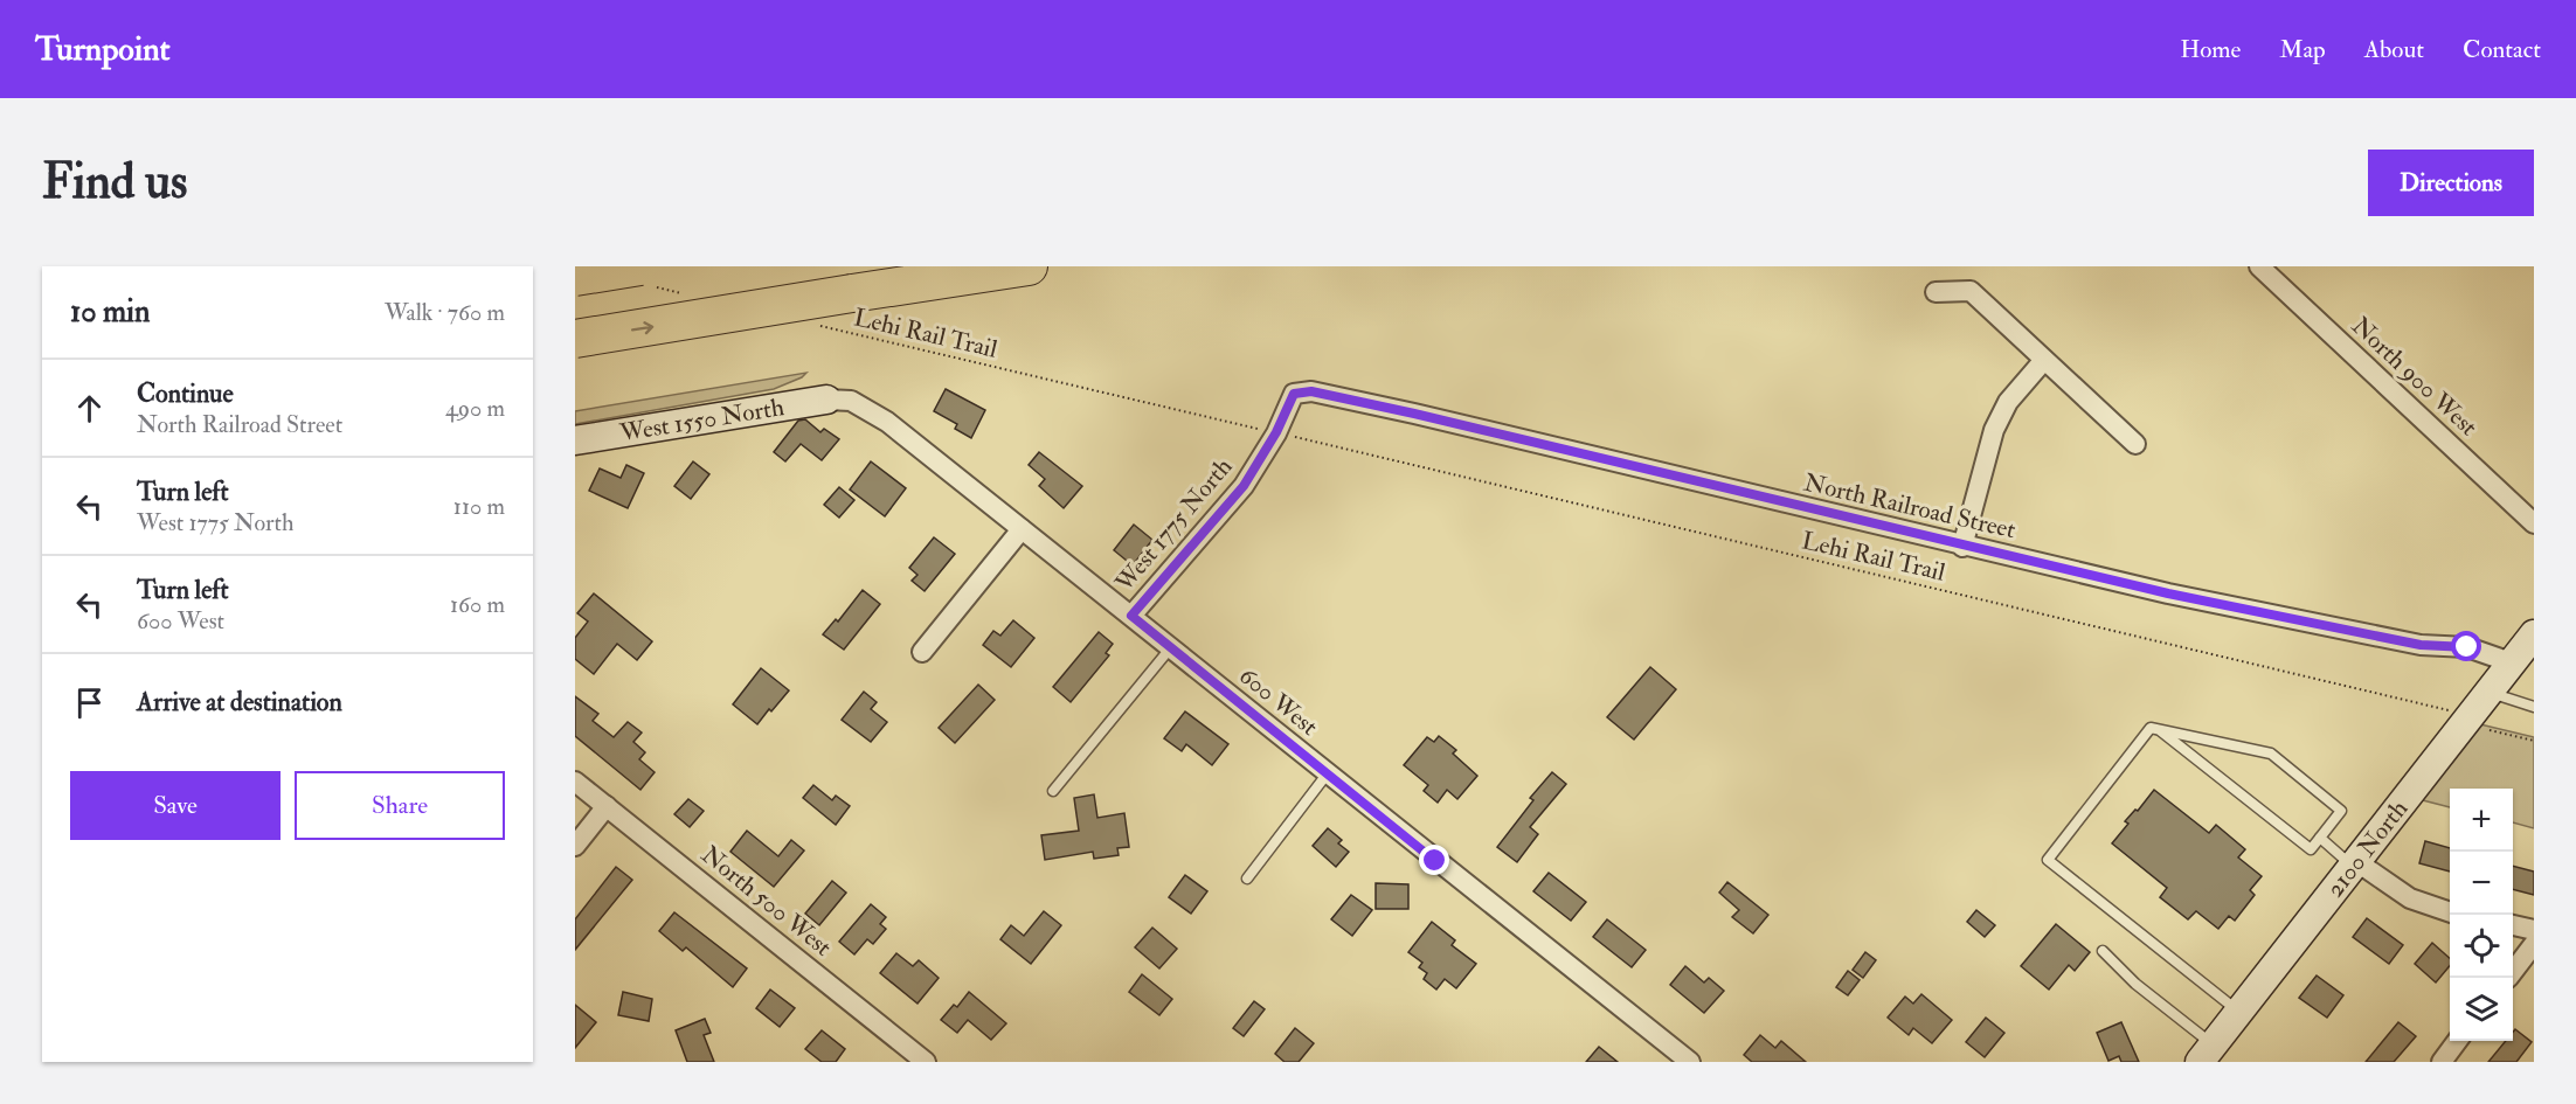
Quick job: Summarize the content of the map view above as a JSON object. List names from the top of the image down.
{
  "streets": {
    "street": [
      "North 900 West",
      "West 1550 North",
      "North Railroad Street",
      "West 1775 North",
      "600 West",
      "2100 North",
      "North 500 West"
    ],
    "path": ["Lehi Rail Trail"]
  },
  "crossings": [
    ["West 1550 North", "600 West"],
    ["North Railroad Street", "West 1775 North"],
    ["North Railroad Street", "2100 North"],
    ["West 1775 North", "600 West"]
  ],
  "page": {
    "header": "Turnpoint",
    "nav": [
      "Home",
      "Map",
      "About",
      "Contact"
    ],
    "buttons": [
      "Directions",
      ["Save", "Share"]
    ],
    "title": "Find us",
    "heading": ["10 min", "Walk · 760 m"],
    "list": [
      ["Continue", "North Railroad Street", "490 m"],
      ["Turn left", "West 1775 North", "110 m"],
      ["Turn left", "600 West", "160 m"],
      "Arrive at destination"
    ],
    "map_buttons": ["+", "−"]
  }
}
